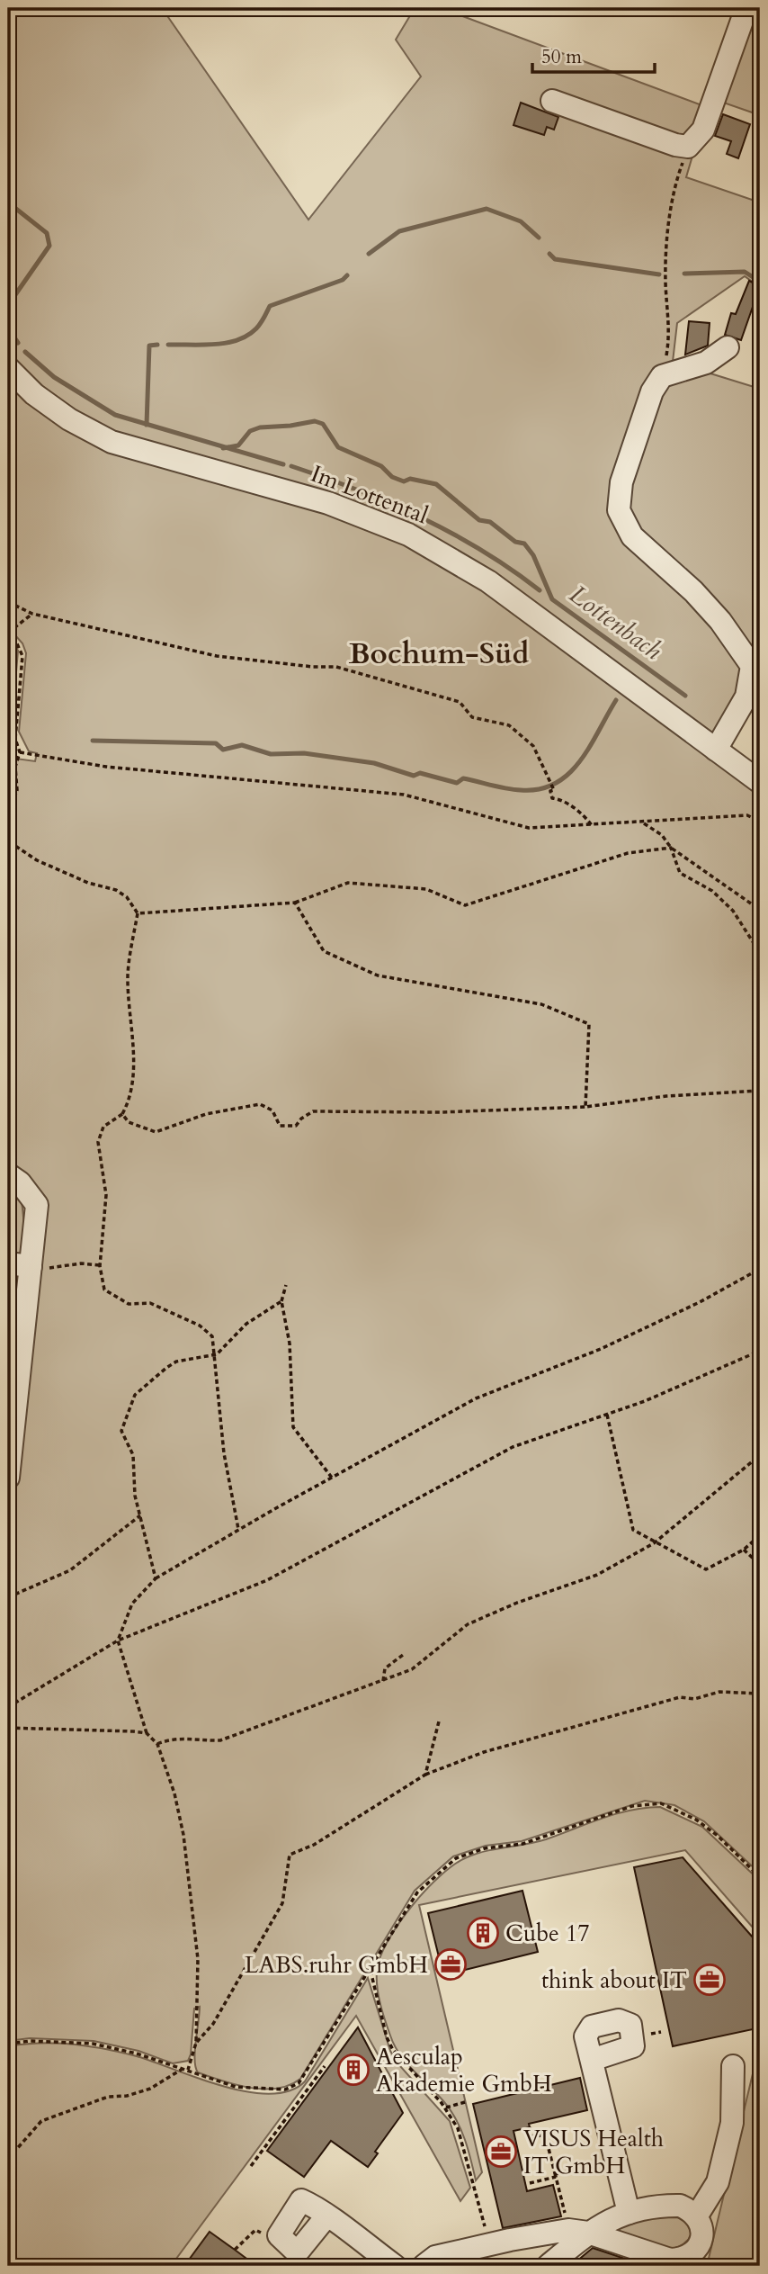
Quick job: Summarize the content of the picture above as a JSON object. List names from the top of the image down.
{
  "streets": {
    "street": ["Im Lottental"]
  },
  "districts": ["Bochum-Süd"],
  "water": ["Lottenbach"],
  "places": {
    "building": ["Cube 17", "Aesculap Akademie GmbH"],
    "office": ["LABS.ruhr GmbH", "think about IT", "VISUS Health IT GmbH"]
  },
  "scale_bar": "50 m"
}
